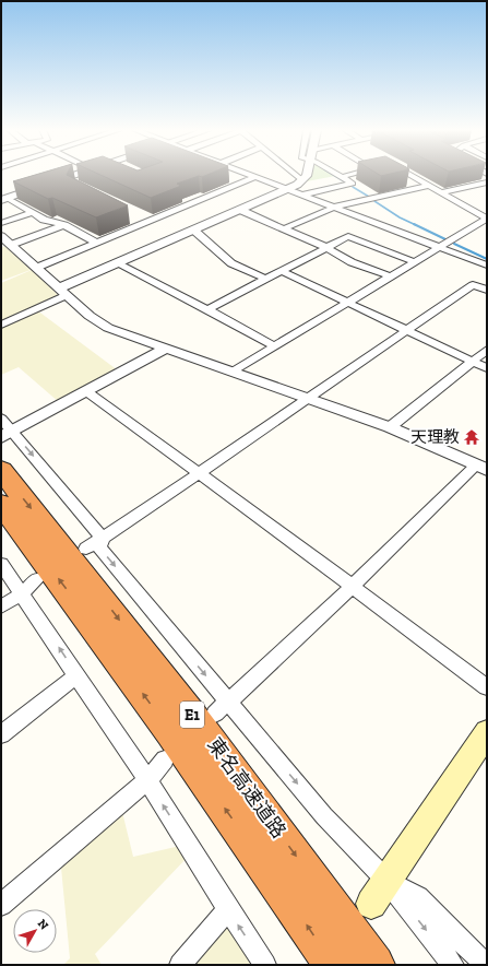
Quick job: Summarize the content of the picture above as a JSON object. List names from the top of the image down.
{
  "streets": {
    "highway": ["E1", "東名高速道路"]
  },
  "places": {
    "temple": ["天理教"]
  },
  "north": "top right"
}
